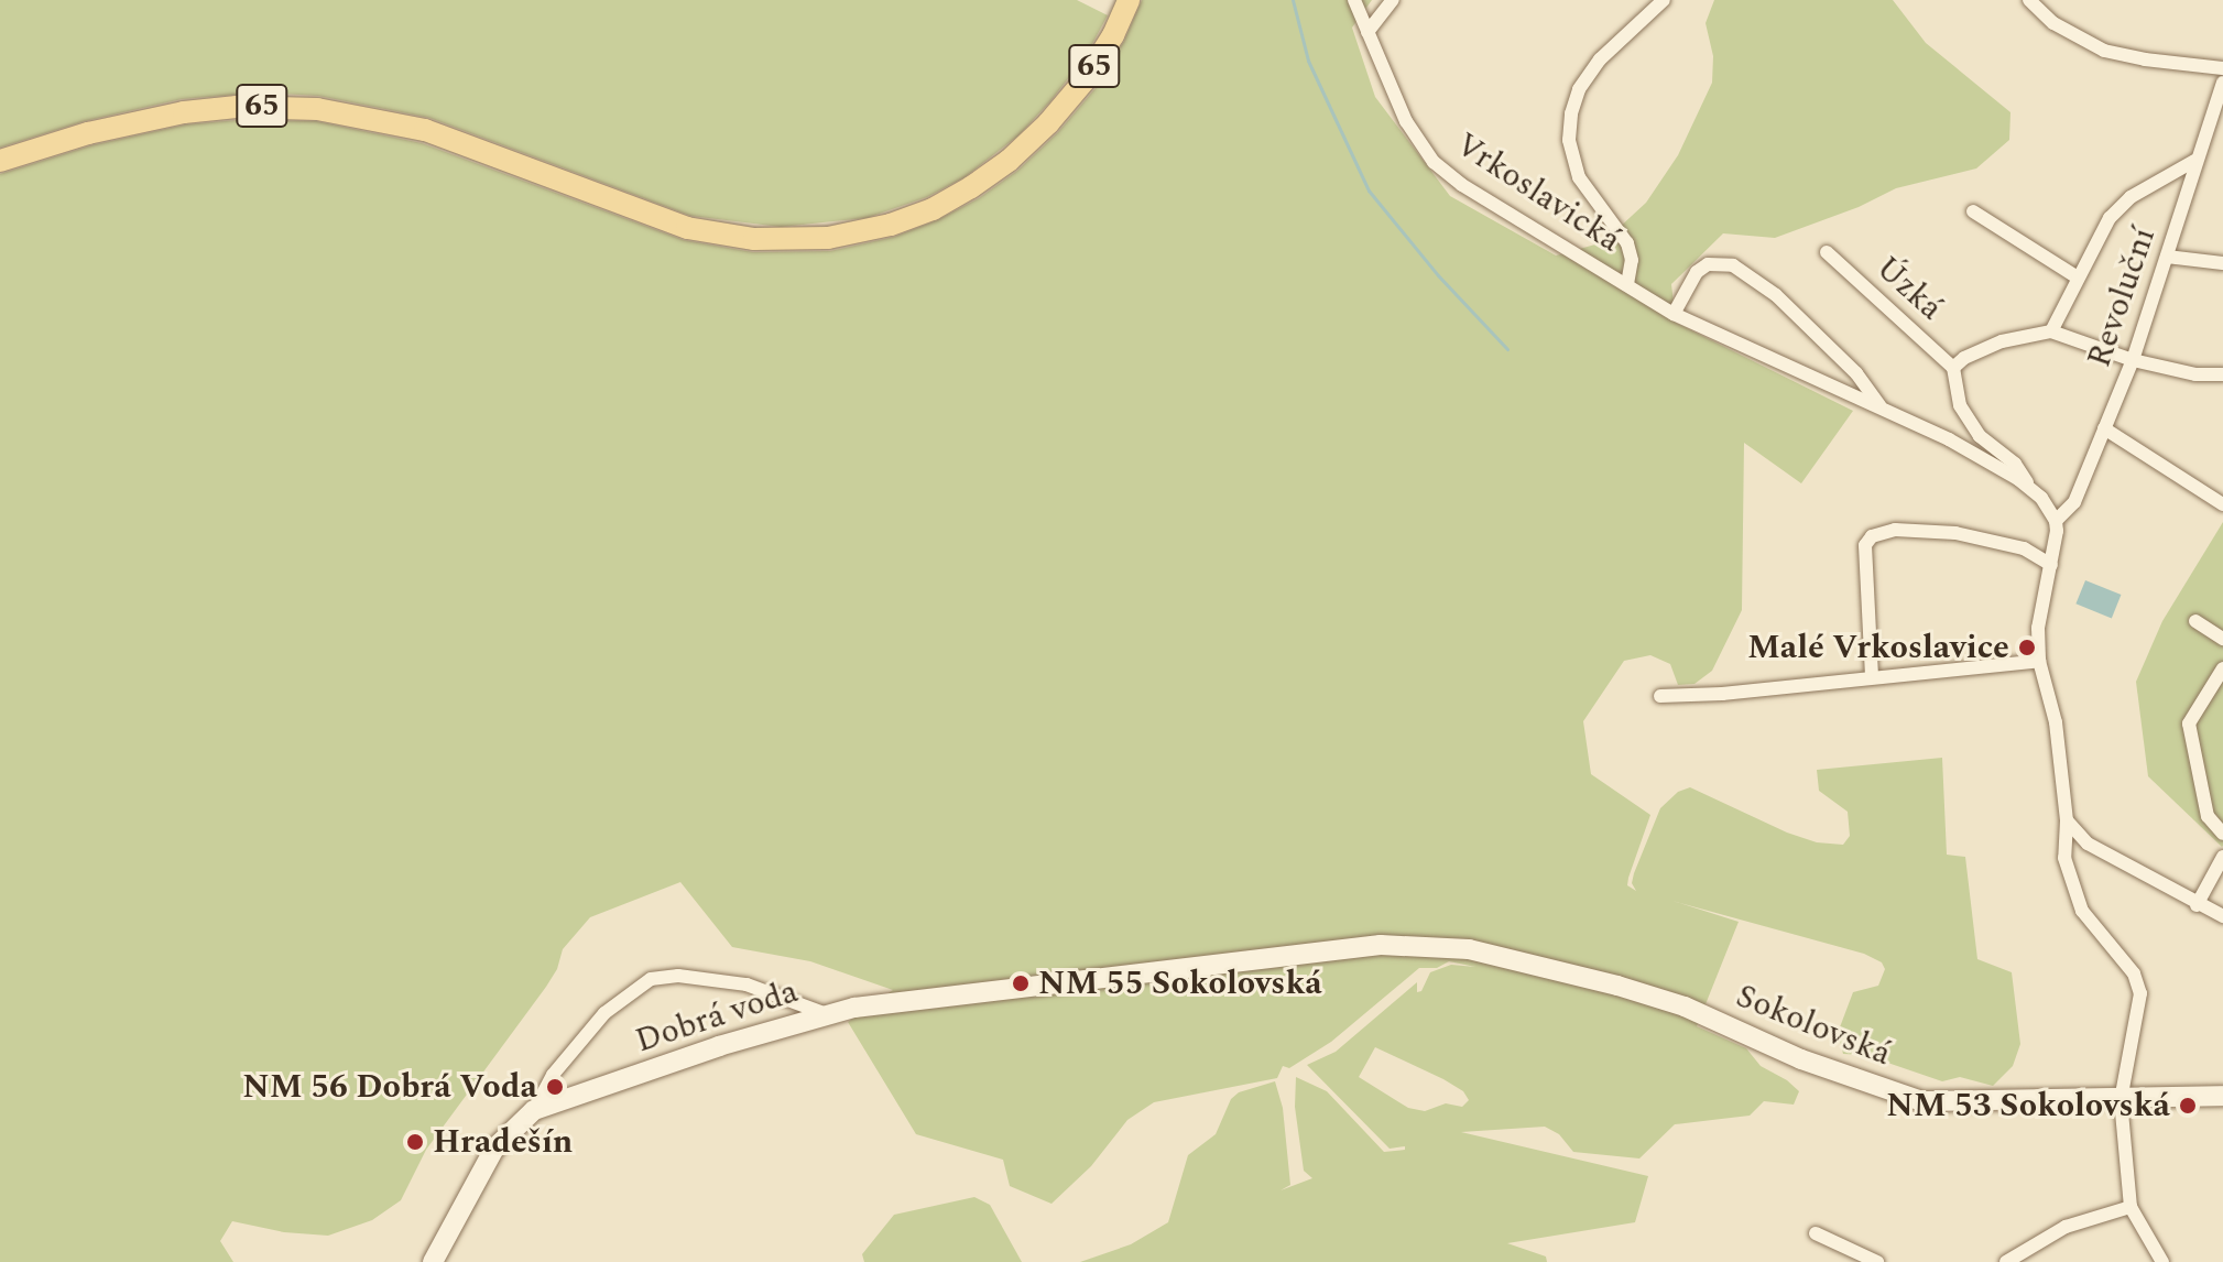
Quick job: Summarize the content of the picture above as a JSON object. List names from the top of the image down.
{
  "streets": {
    "main road": ["65"],
    "street": [
      "Vrkoslavická",
      "Úzká",
      "Revoluční",
      "Dobrá voda",
      "Sokolovská"
    ]
  },
  "crossings": [
    ["Vrkoslavická", "Revoluční"],
    ["Dobrá voda", "Sokolovská"]
  ],
  "places": [
    "Malé Vrkoslavice",
    "NM 55 Sokolovská",
    "NM 56 Dobrá Voda",
    "NM 53 Sokolovská",
    "Hradešín"
  ]
}
